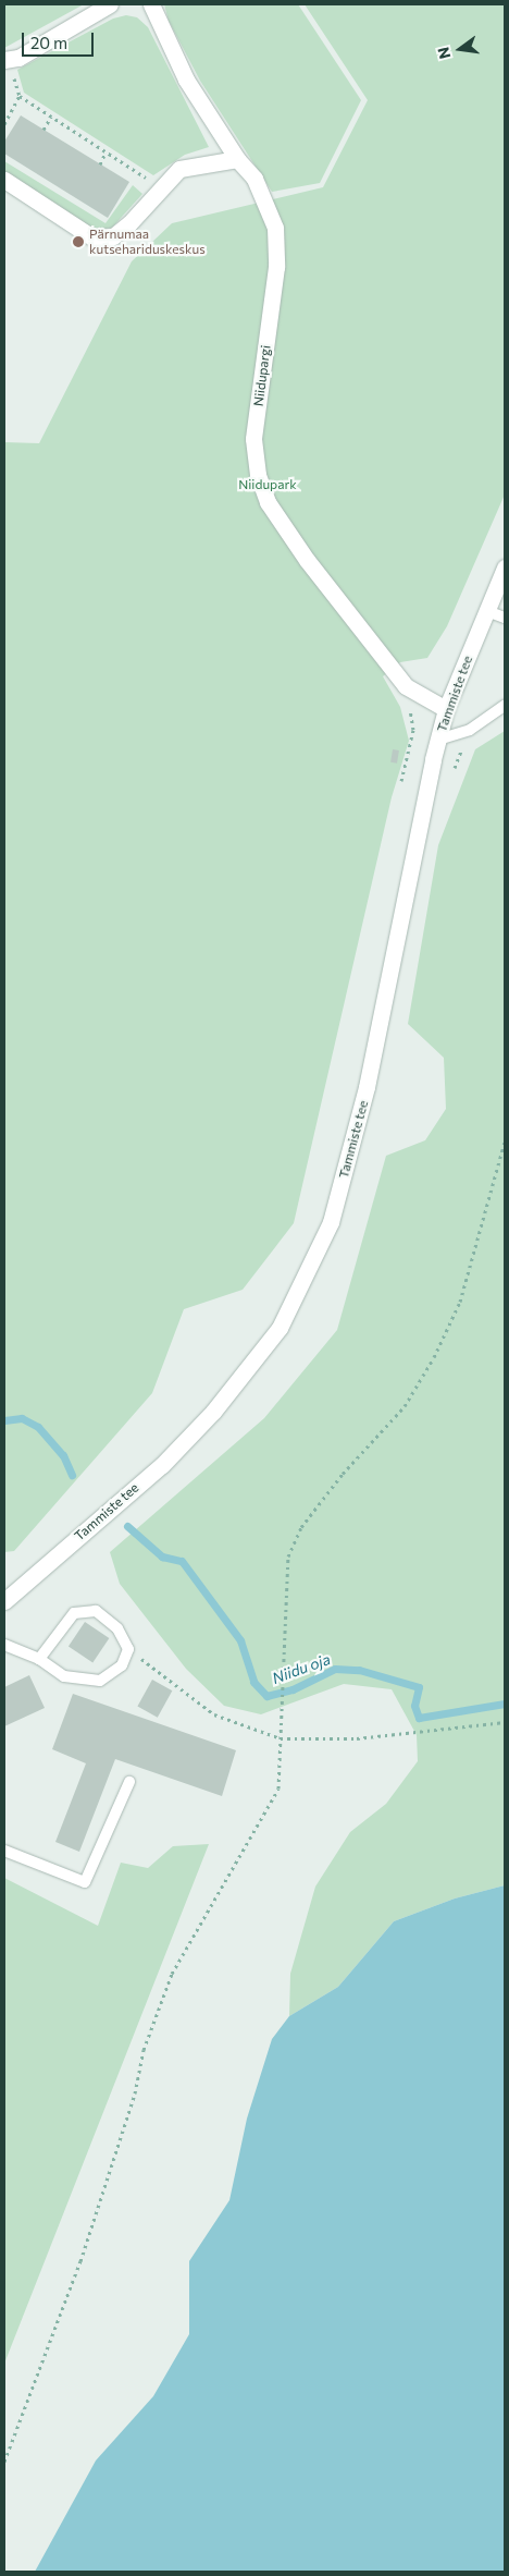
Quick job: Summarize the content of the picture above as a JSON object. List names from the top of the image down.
{
  "streets": {
    "street": ["Niidupargi", "Tammiste tee"]
  },
  "crossings": [
    ["Niidupargi", "Tammiste tee"]
  ],
  "water": ["Niidu oja"],
  "parks": ["Niidupark"],
  "places": ["Pärnumaa kutsehariduskeskus"],
  "scale_bar": "20 m",
  "north": "left"
}
